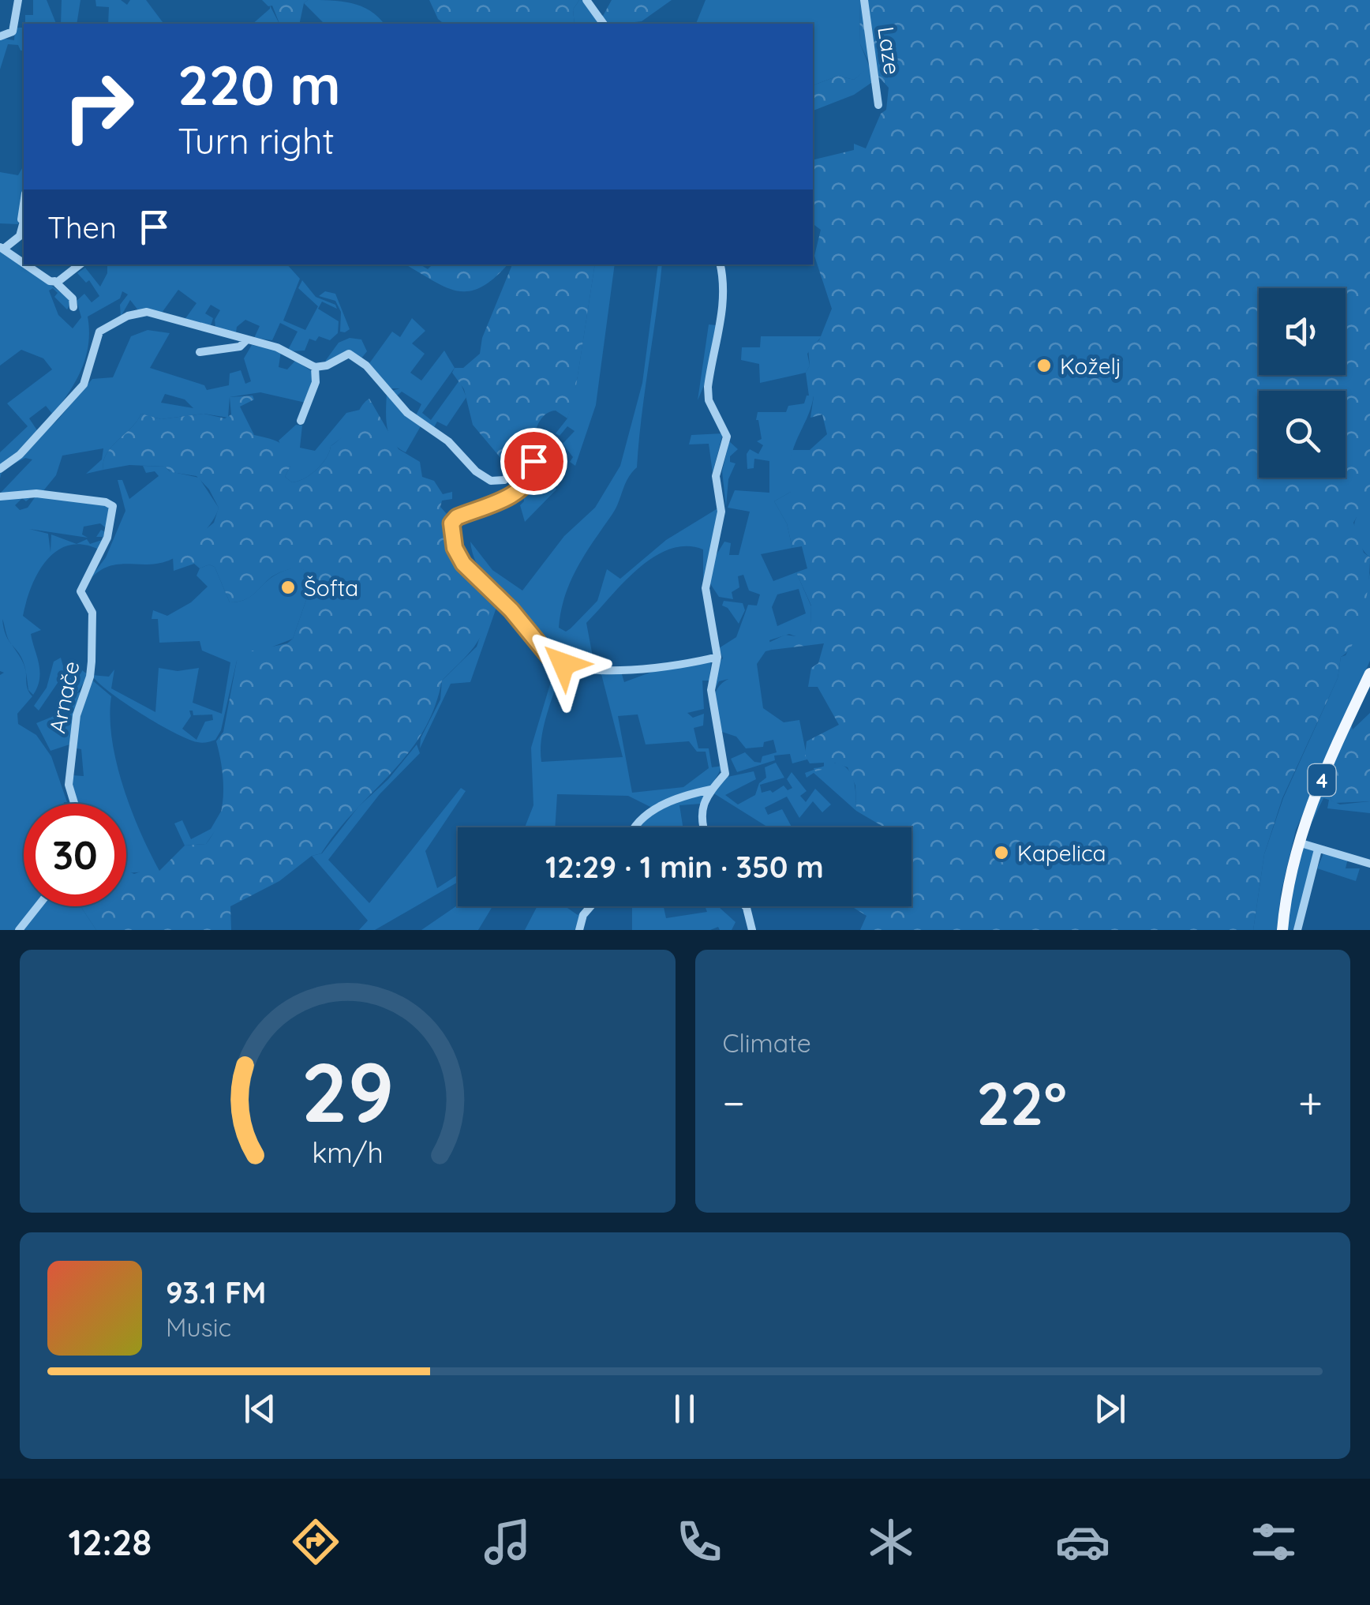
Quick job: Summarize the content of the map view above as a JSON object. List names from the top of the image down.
{
  "streets": {
    "main road": ["4"],
    "street": ["Laze", "Arnače"]
  },
  "places": ["Koželj", "Šofta", "Kapelica"],
  "page": {
    "turn": ["220 m", "Turn right"],
    "then": "Then",
    "limit": "30",
    "trip": "12:29 · 1 min · 350 m",
    "tile": "Climate",
    "heat": ["−", "22°", "+"],
    "song": ["93.1 FM", "Music"],
    "tabs": "12:28",
    "gauge": ["29", "km/h"]
  }
}
